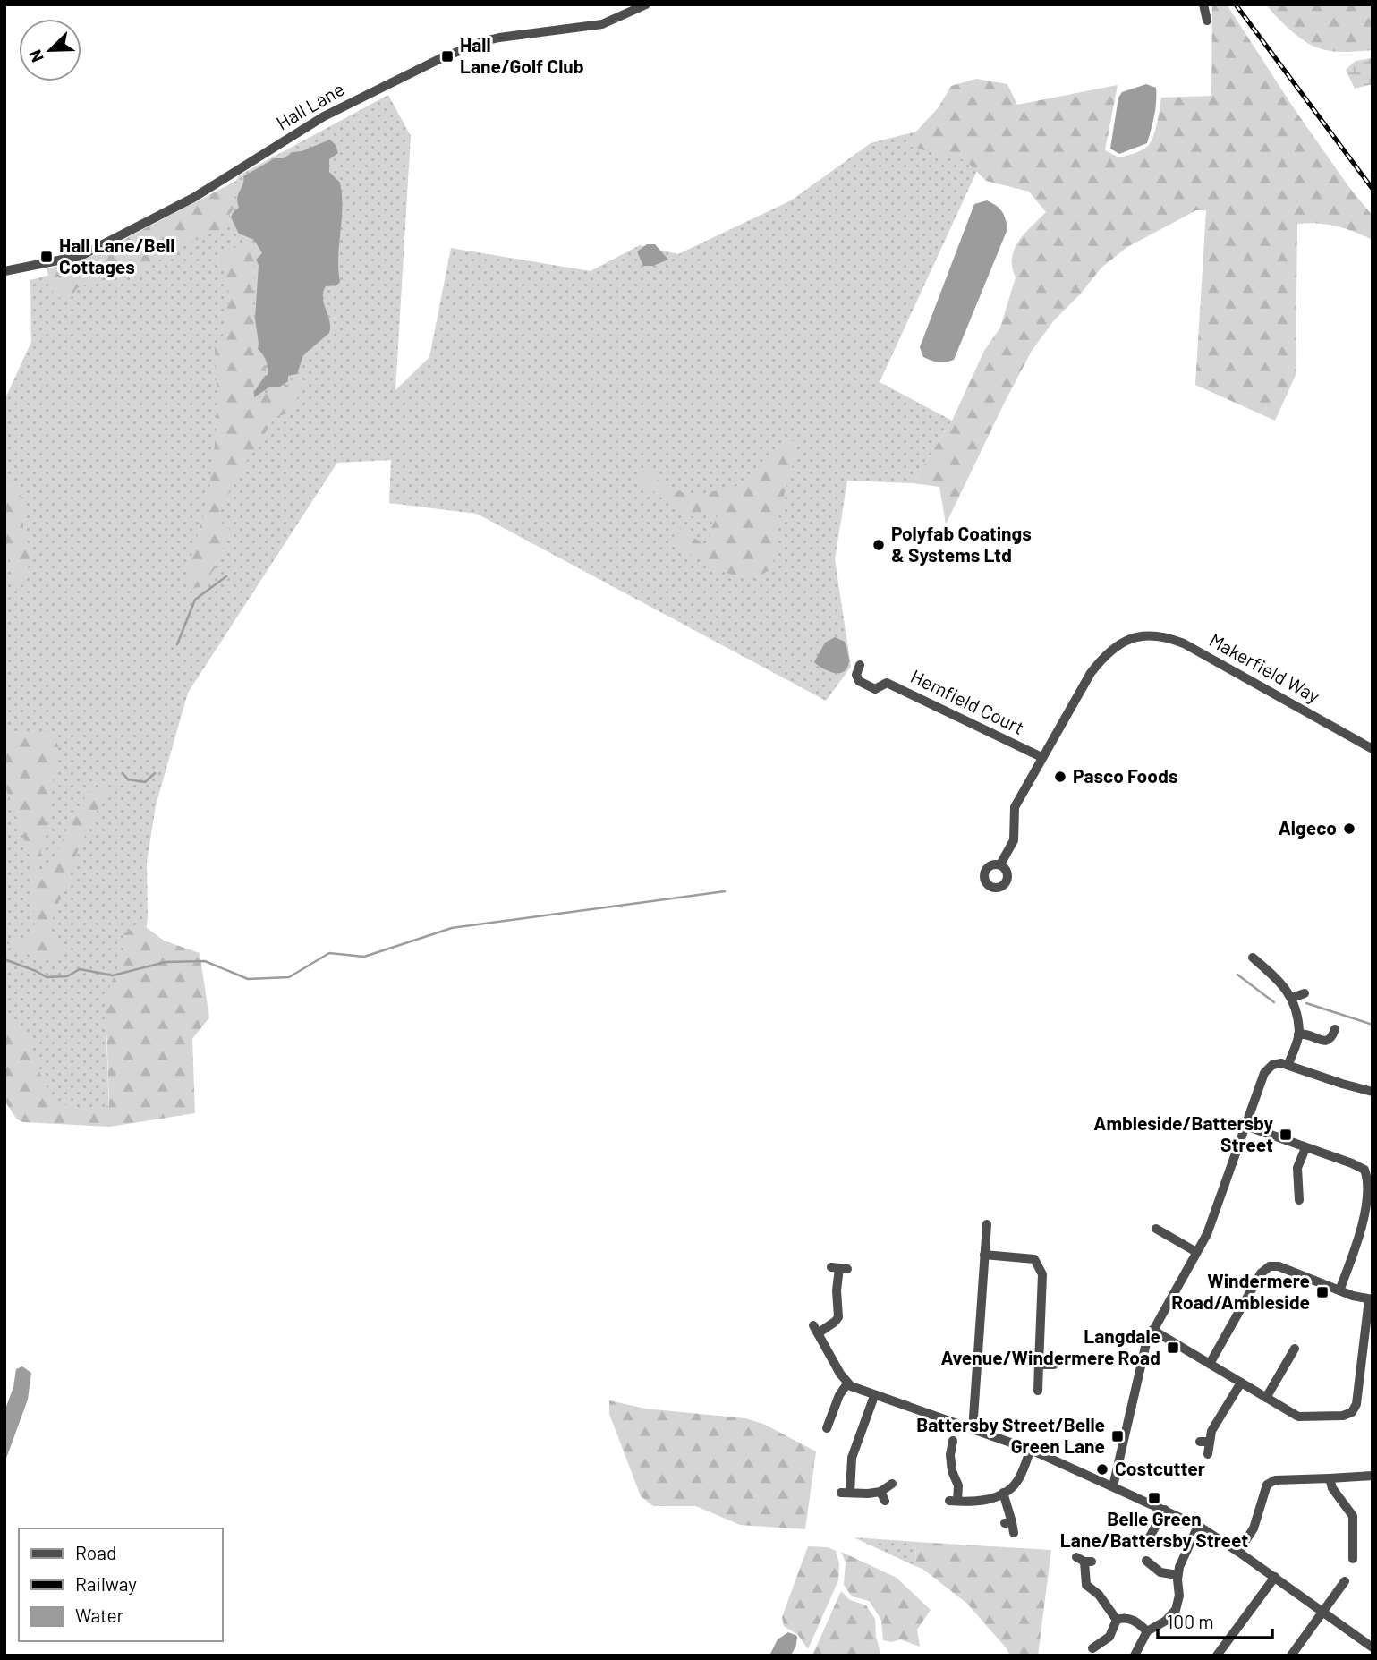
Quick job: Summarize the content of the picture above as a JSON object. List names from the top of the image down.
{
  "streets": {
    "street": ["Hall Lane", "Makerfield Way", "Hemfield Court"]
  },
  "crossings": [
    ["Makerfield Way", "Hemfield Court"]
  ],
  "places": {
    "transit": [
      "Hall Lane/Golf Club",
      "Hall Lane/Bell Cottages",
      "Ambleside/Battersby Street",
      "Windermere Road/Ambleside",
      "Langdale Avenue/Windermere Road",
      "Battersby Street/Belle Green Lane",
      "Belle Green Lane/Battersby Street"
    ],
    "other": [
      "Polyfab Coatings & Systems Ltd",
      "Pasco Foods",
      "Algeco",
      "Costcutter"
    ]
  },
  "legend": ["Road", "Railway", "Water"],
  "scale_bar": "100 m",
  "north": "bottom left"
}
